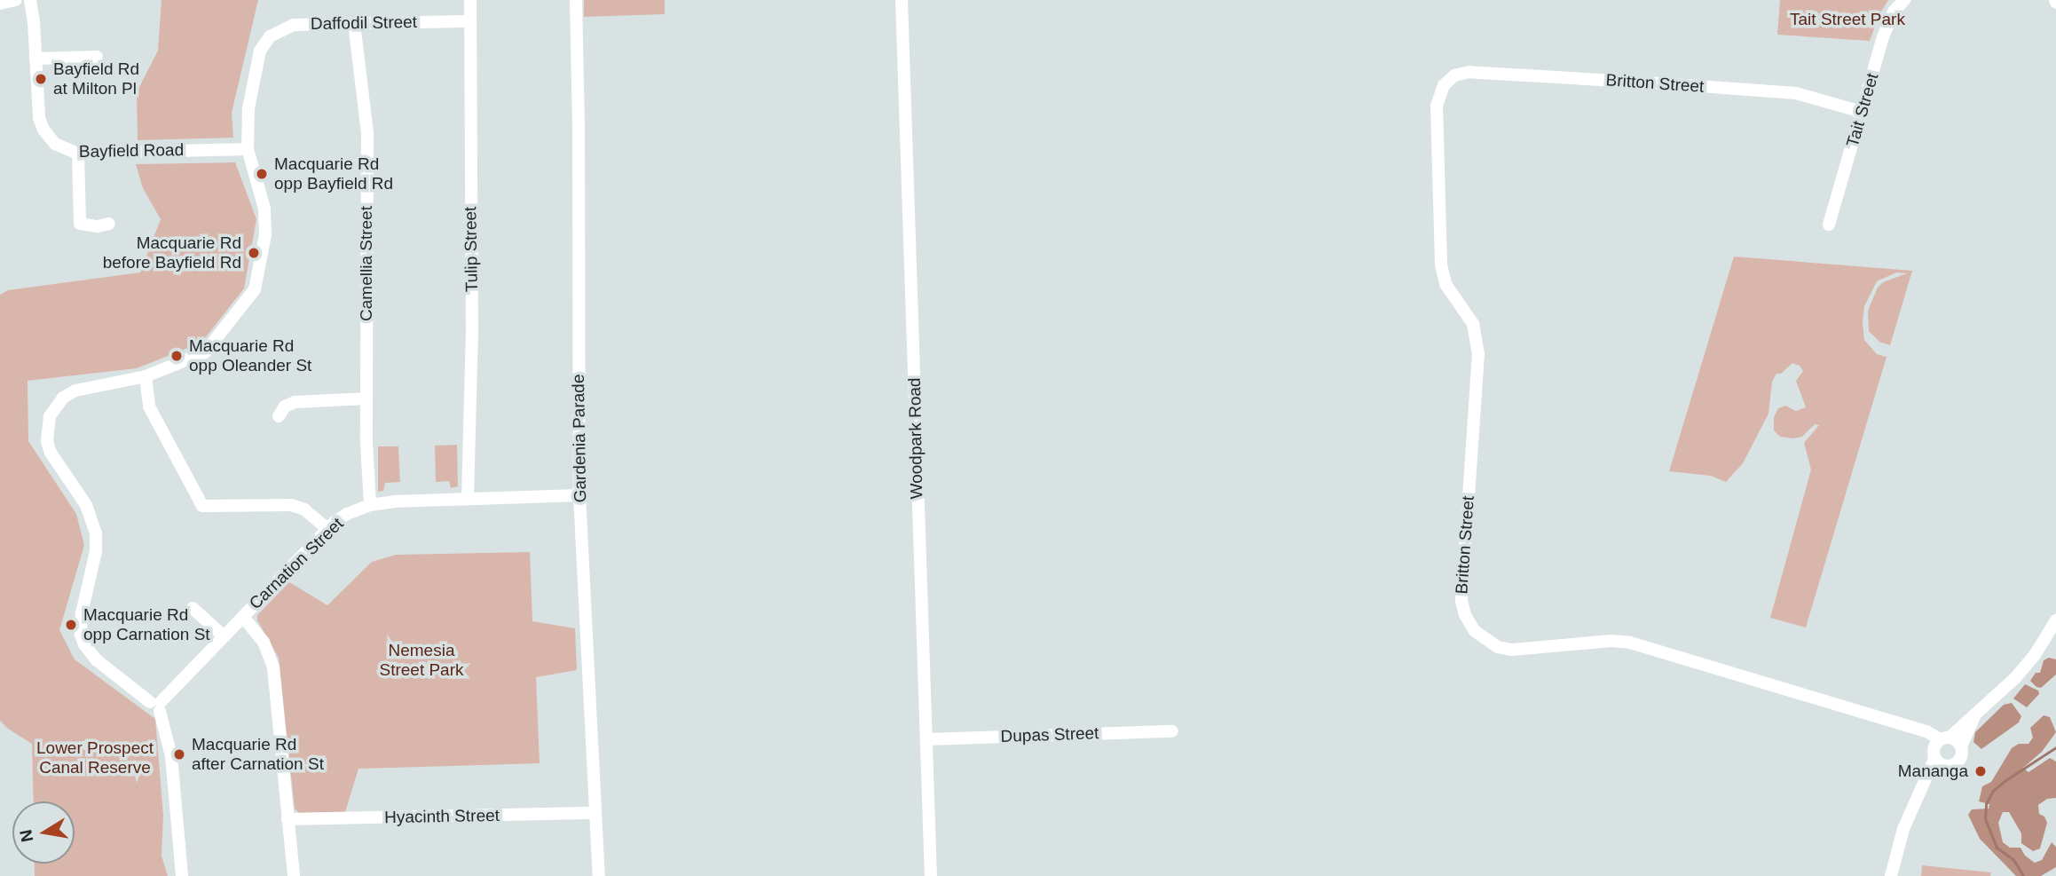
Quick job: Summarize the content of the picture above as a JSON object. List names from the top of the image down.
{
  "streets": {
    "street": [
      "Daffodil Street",
      "Britton Street",
      "Tait Street",
      "Bayfield Road",
      "Tulip Street",
      "Camellia Street",
      "Gardenia Parade",
      "Woodpark Road",
      "Carnation Street",
      "Dupas Street",
      "Hyacinth Street"
    ]
  },
  "crossings": [
    ["Daffodil Street", "Bayfield Road"],
    ["Daffodil Street", "Tulip Street"],
    ["Daffodil Street", "Camellia Street"],
    ["Britton Street", "Tait Street"],
    ["Tulip Street", "Carnation Street"],
    ["Camellia Street", "Carnation Street"],
    ["Gardenia Parade", "Carnation Street"],
    ["Gardenia Parade", "Hyacinth Street"],
    ["Woodpark Road", "Dupas Street"]
  ],
  "parks": ["Tait Street Park", "Nemesia Street Park", "Lower Prospect Canal Reserve"],
  "places": [
    "Bayfield Rd at Milton Pl",
    "Macquarie Rd opp Bayfield Rd",
    "Macquarie Rd before Bayfield Rd",
    "Macquarie Rd opp Oleander St",
    "Macquarie Rd opp Carnation St",
    "Macquarie Rd after Carnation St",
    "Mananga"
  ],
  "north": "left"
}
